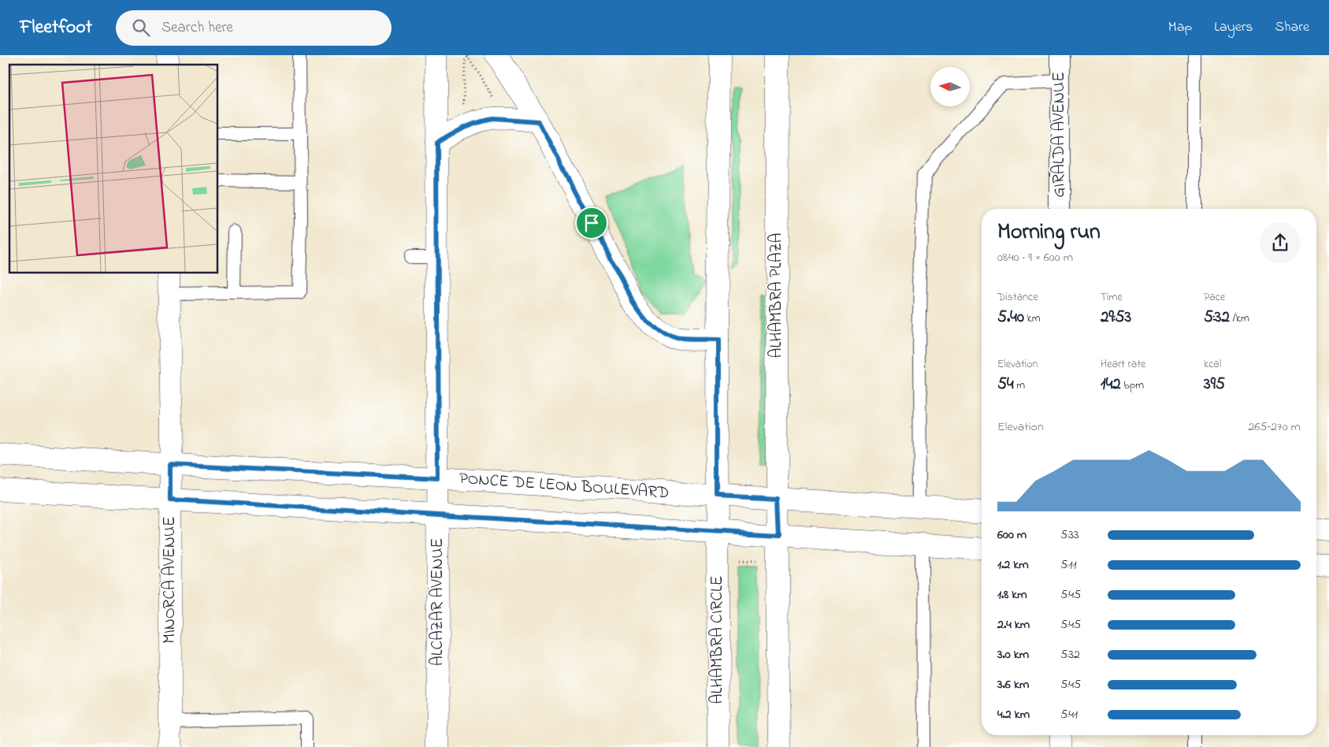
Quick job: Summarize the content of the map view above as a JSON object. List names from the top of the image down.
{
  "streets": {
    "street": [
      "GIRALDA AVENUE",
      "ALHAMBRA PLAZA",
      "PONCE DE LEON BOULEVARD",
      "MINORCA AVENUE",
      "ALCAZAR AVENUE",
      "ALHAMBRA CIRCLE"
    ]
  },
  "crossings": [
    ["ALHAMBRA PLAZA", "PONCE DE LEON BOULEVARD"],
    ["PONCE DE LEON BOULEVARD", "MINORCA AVENUE"],
    ["PONCE DE LEON BOULEVARD", "ALCAZAR AVENUE"]
  ],
  "north": "left",
  "page": {
    "header": "Fleetfoot",
    "search": "Search here",
    "nav": ["Map", "Layers", "Share"],
    "heading": ["Morning run", "08:40 · 9 × 600 m"],
    "stats": [
      ["Distance", "5.40 km"],
      ["Time", "29:53"],
      ["Pace", "5:32 /km"],
      ["Elevation", "54 m"],
      ["Heart rate", "142 bpm"],
      ["kcal", "395"]
    ],
    "chart": ["Elevation", "265–270 m"],
    "list": [
      {
        "name": "600 m",
        "note": "5:33"
      },
      {
        "name": "1.2 km",
        "note": "5:11"
      },
      {
        "name": "1.8 km",
        "note": "5:45"
      },
      {
        "name": "2.4 km",
        "note": "5:45"
      },
      {
        "name": "3.0 km",
        "note": "5:32"
      },
      {
        "name": "3.6 km",
        "note": "5:45"
      },
      {
        "name": "4.2 km",
        "note": "5:41"
      }
    ]
  }
}
